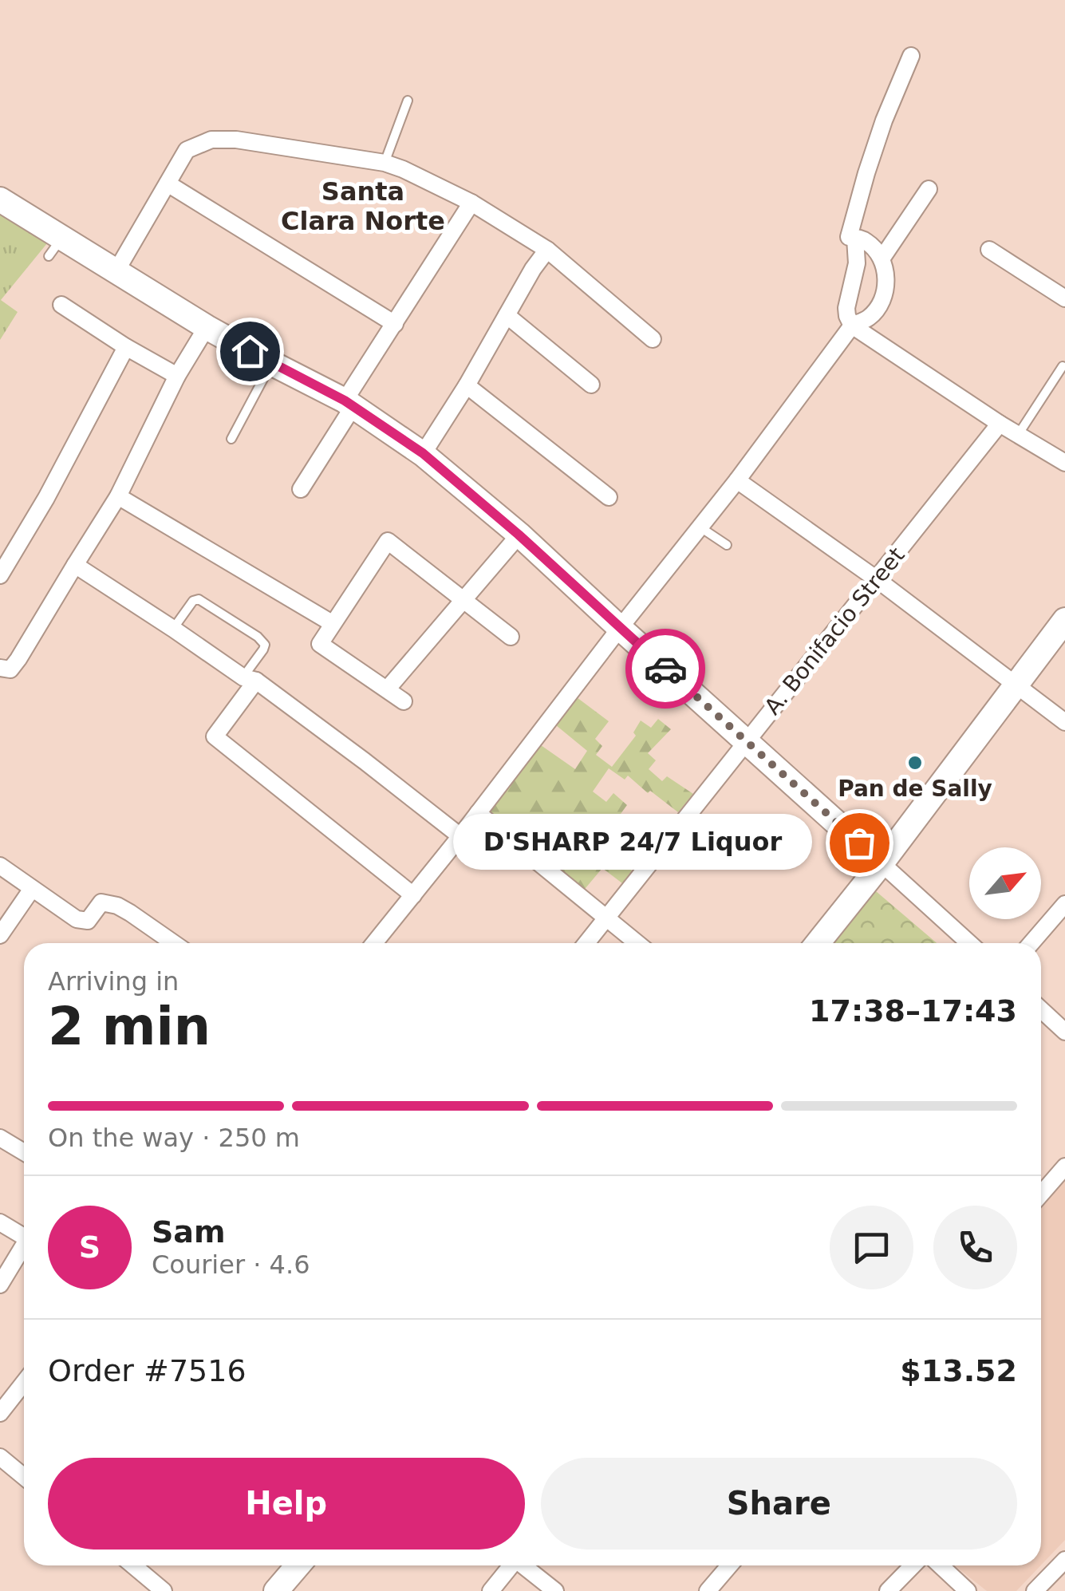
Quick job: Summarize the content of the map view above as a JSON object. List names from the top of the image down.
{
  "streets": {
    "street": ["A. Bonifacio Street"]
  },
  "districts": ["Santa Clara Norte"],
  "places": ["Pan de Sally", "D'SHARP 24/7 Liquor"],
  "north": "top right",
  "page": {
    "bubble": "D'SHARP 24/7 Liquor",
    "heading": ["2 min", "Arriving in", "17:38–17:43"],
    "panel": [
      "Sam",
      "Courier · 4.6",
      "Order #7516",
      "$13.52"
    ],
    "bar": "On the way · 250 m",
    "round": "S",
    "buttons": ["Help", "Share"]
  }
}
